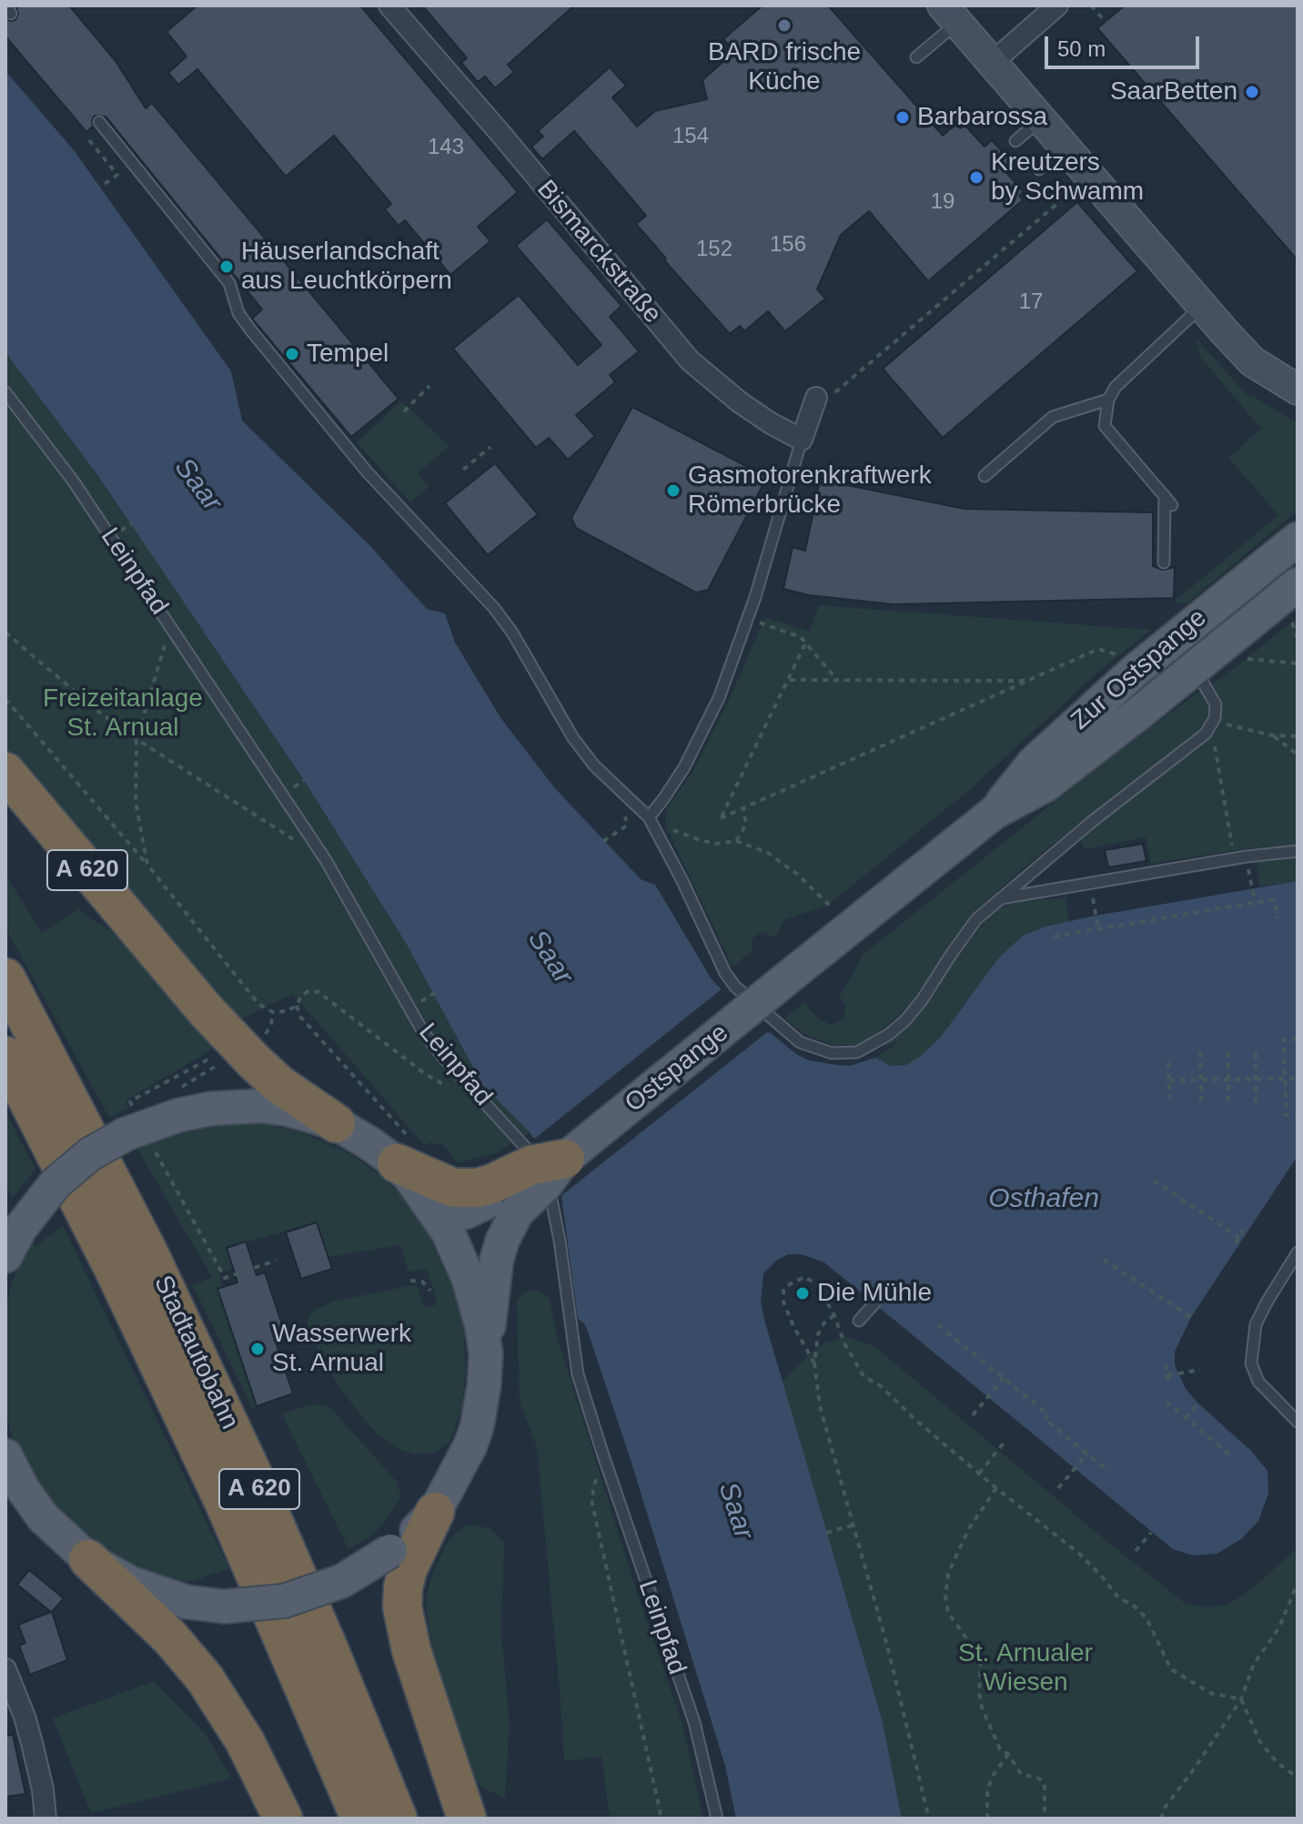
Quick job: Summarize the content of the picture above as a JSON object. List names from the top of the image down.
{
  "streets": {
    "highway": ["A 620", "Stadtautobahn"],
    "main road": ["Zur Ostspange", "Ostspange"],
    "street": ["Bismarckstraße"],
    "lane": ["Leinpfad"]
  },
  "crossings": [
    ["Zur Ostspange", "Ostspange"]
  ],
  "water": ["Saar", "Osthafen"],
  "parks": ["Freizeitanlage St. Arnual", "St. Arnualer Wiesen"],
  "places": [
    "BARD frische Küche",
    "SaarBetten",
    "Barbarossa",
    "Kreutzers by Schwamm",
    "Häuserlandschaft aus Leuchtkörpern",
    "Tempel",
    "Gasmotorenkraftwerk Römerbrücke",
    "Die Mühle",
    "Wasserwerk St. Arnual"
  ],
  "house_numbers": [
    "154",
    "143",
    "19",
    "156",
    "152",
    "17"
  ],
  "scale_bar": "50 m"
}
